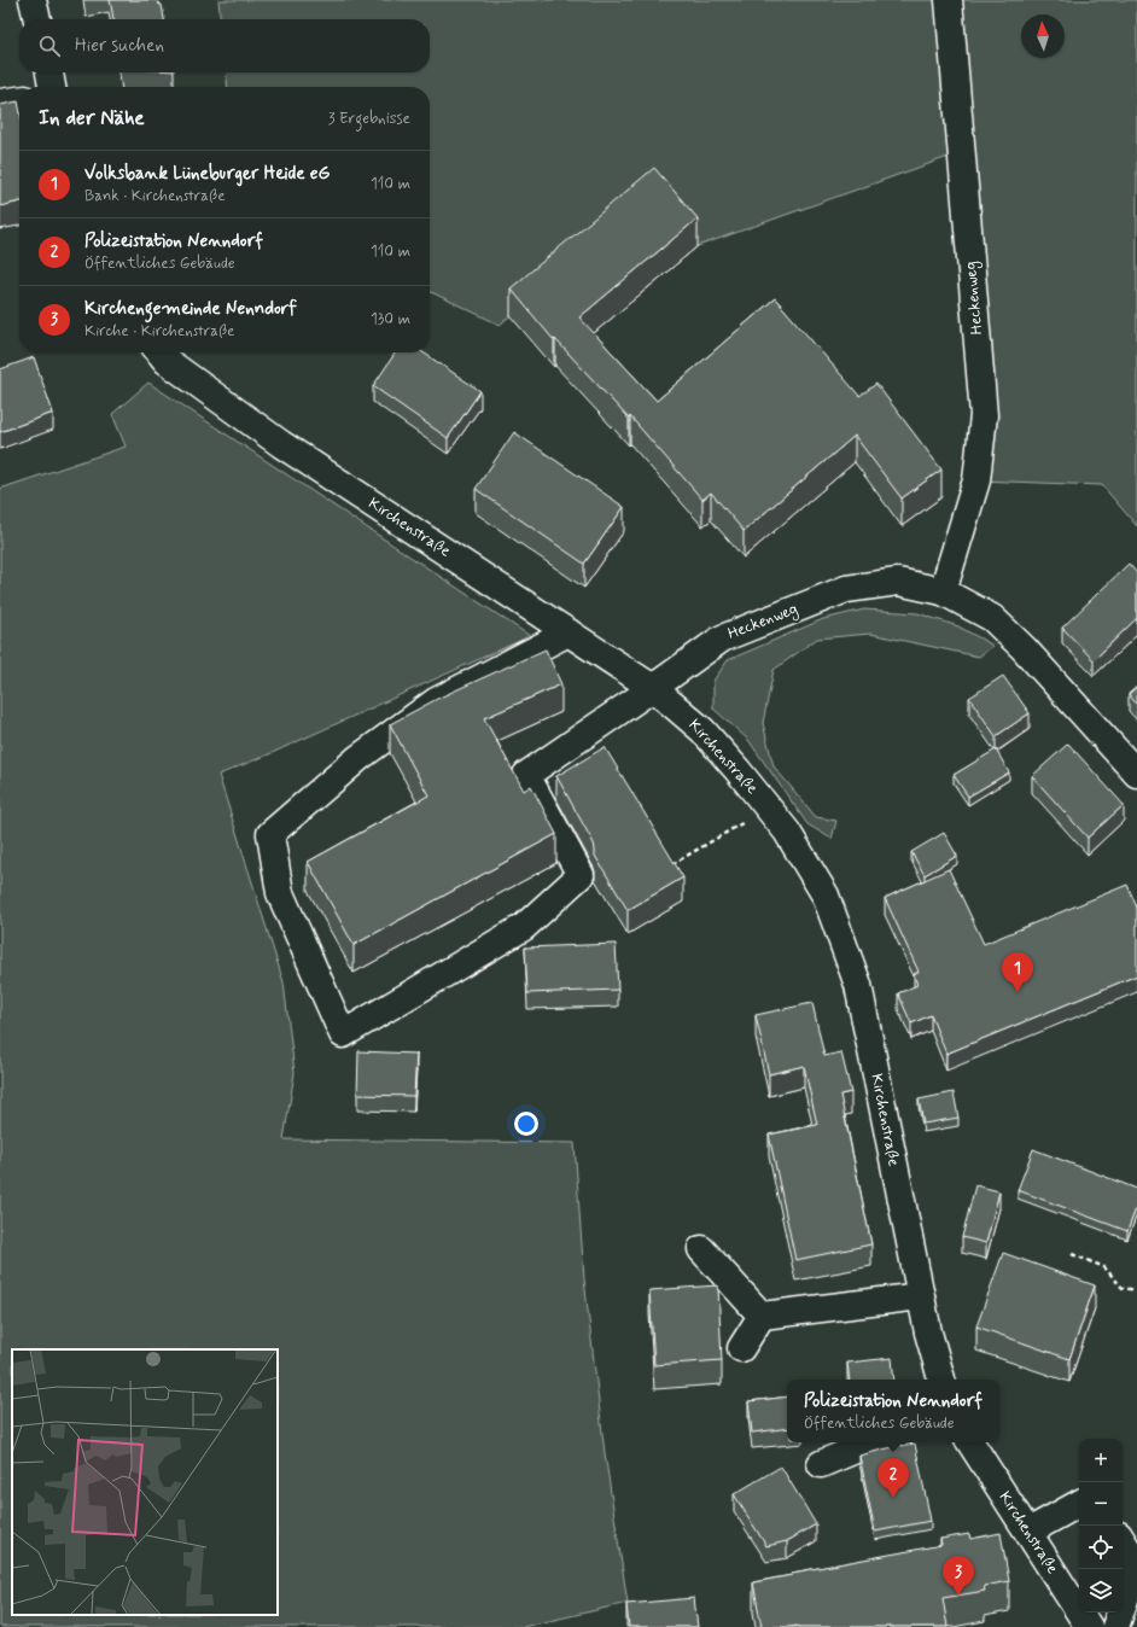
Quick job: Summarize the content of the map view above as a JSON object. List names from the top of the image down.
{
  "streets": {
    "street": ["Heckenweg", "Kirchenstraße"]
  },
  "crossings": [
    ["Heckenweg", "Kirchenstraße"]
  ],
  "north": "top",
  "page": {
    "search": "Hier suchen",
    "heading": ["In der Nähe", "3 Ergebnisse"],
    "list": [
      {
        "mark": "1",
        "name": "Volksbank Lüneburger Heide eG",
        "note": "Bank · Kirchenstraße",
        "value": "110 m"
      },
      {
        "mark": "2",
        "name": "Polizeistation Nenndorf",
        "note": "Öffentliches Gebäude",
        "value": "110 m"
      },
      {
        "mark": "3",
        "name": "Kirchengemeinde Nenndorf",
        "note": "Kirche · Kirchenstraße",
        "value": "130 m"
      }
    ],
    "pins": ["1", "2", "3"],
    "popup": ["Polizeistation Nenndorf", "Öffentliches Gebäude"],
    "map_buttons": ["+", "−"]
  }
}
